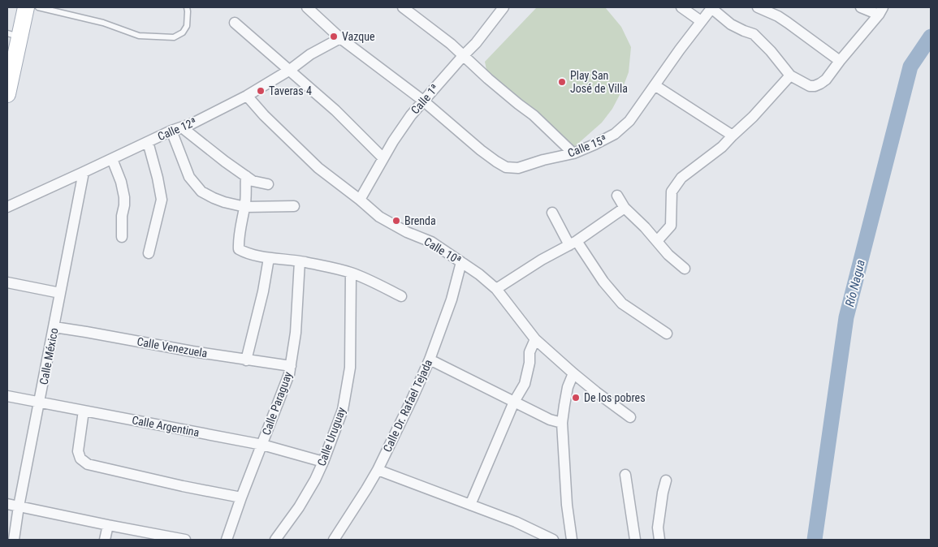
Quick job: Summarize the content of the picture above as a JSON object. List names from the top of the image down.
{
  "streets": {
    "street": [
      "Calle 1ª",
      "Calle 12ª",
      "Calle 15ª",
      "Calle 10ª",
      "Calle Venezuela",
      "Calle México",
      "Calle Paraguay",
      "Calle Dr. Rafael Tejada",
      "Calle Argentina",
      "Calle Uruguay"
    ]
  },
  "crossings": [
    ["Calle 1ª", "Calle 15ª"],
    ["Calle 1ª", "Calle 10ª"],
    ["Calle 12ª", "Calle 15ª"],
    ["Calle 12ª", "Calle 10ª"],
    ["Calle 12ª", "Calle México"],
    ["Calle 10ª", "Calle Dr. Rafael Tejada"],
    ["Calle Venezuela", "Calle México"],
    ["Calle Venezuela", "Calle Paraguay"],
    ["Calle México", "Calle Argentina"],
    ["Calle Paraguay", "Calle Argentina"],
    ["Calle Argentina", "Calle Uruguay"]
  ],
  "water": ["Río Nagua"],
  "places": [
    "Vazque",
    "Play San José de Villa",
    "Taveras 4",
    "Brenda",
    "De los pobres"
  ]
}
